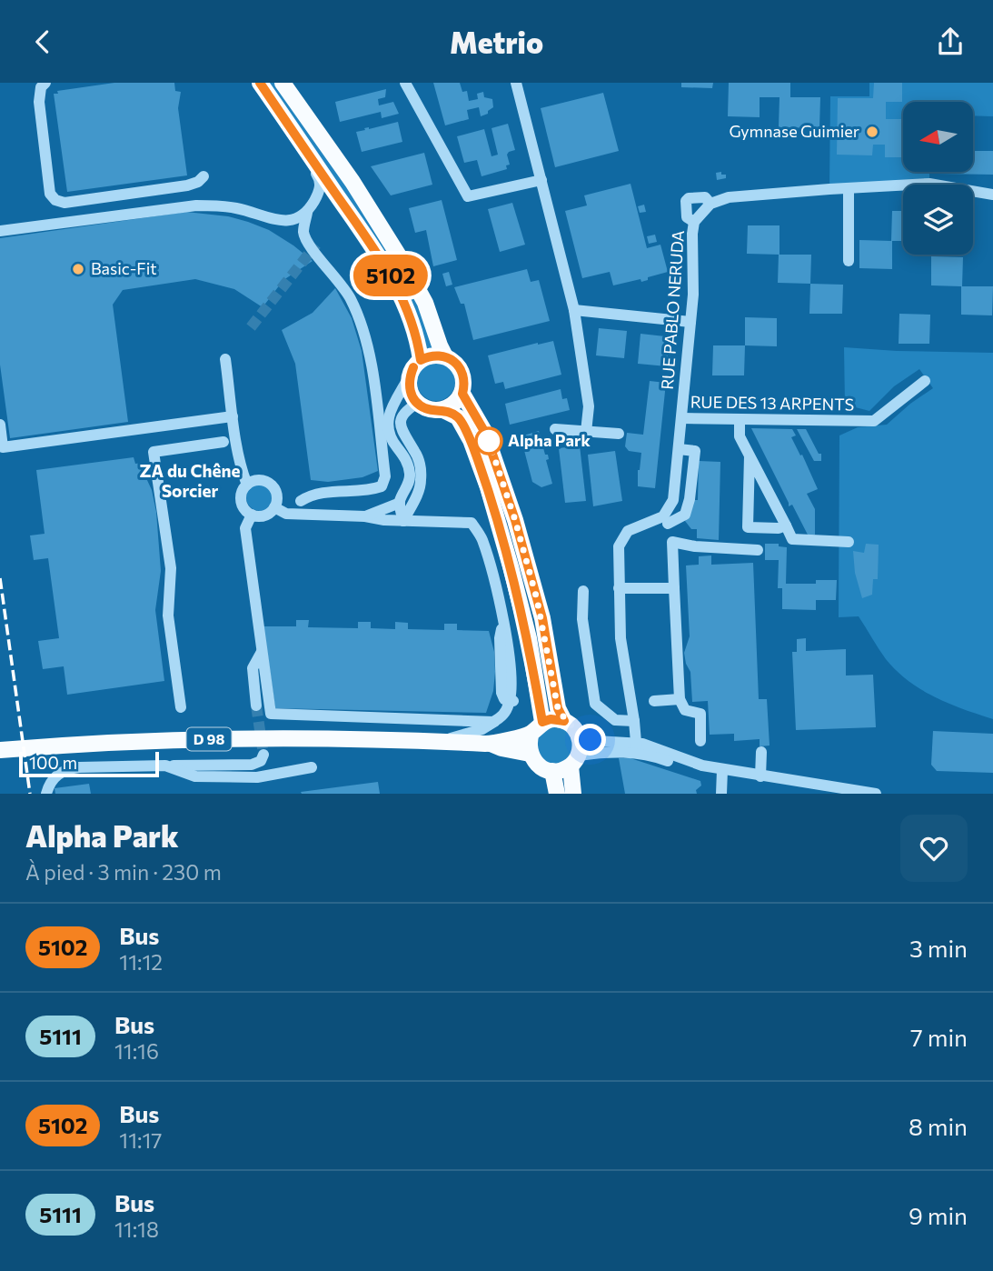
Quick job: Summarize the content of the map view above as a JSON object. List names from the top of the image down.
{
  "streets": {
    "main road": ["D 98"],
    "street": ["RUE PABLO NERUDA", "RUE DES 13 ARPENTS"]
  },
  "crossings": [
    ["RUE PABLO NERUDA", "RUE DES 13 ARPENTS"]
  ],
  "districts": ["ZA du Chêne Sorcier"],
  "places": ["Gymnase Guimier", "Basic-Fit", "Alpha Park"],
  "lines": ["bus line 5102"],
  "scale_bar": "100 m",
  "north": "left",
  "page": {
    "header": "Metrio",
    "on_map": "5102",
    "scale": "100 m",
    "heading": ["Alpha Park", "À pied · 3 min · 230 m"],
    "list": [
      {
        "mark": "5102",
        "name": "Bus",
        "note": "11:12",
        "value": "3 min"
      },
      {
        "mark": "5111",
        "name": "Bus",
        "note": "11:16",
        "value": "7 min"
      },
      {
        "mark": "5102",
        "name": "Bus",
        "note": "11:17",
        "value": "8 min"
      },
      {
        "mark": "5111",
        "name": "Bus",
        "note": "11:18",
        "value": "9 min"
      }
    ]
  }
}
